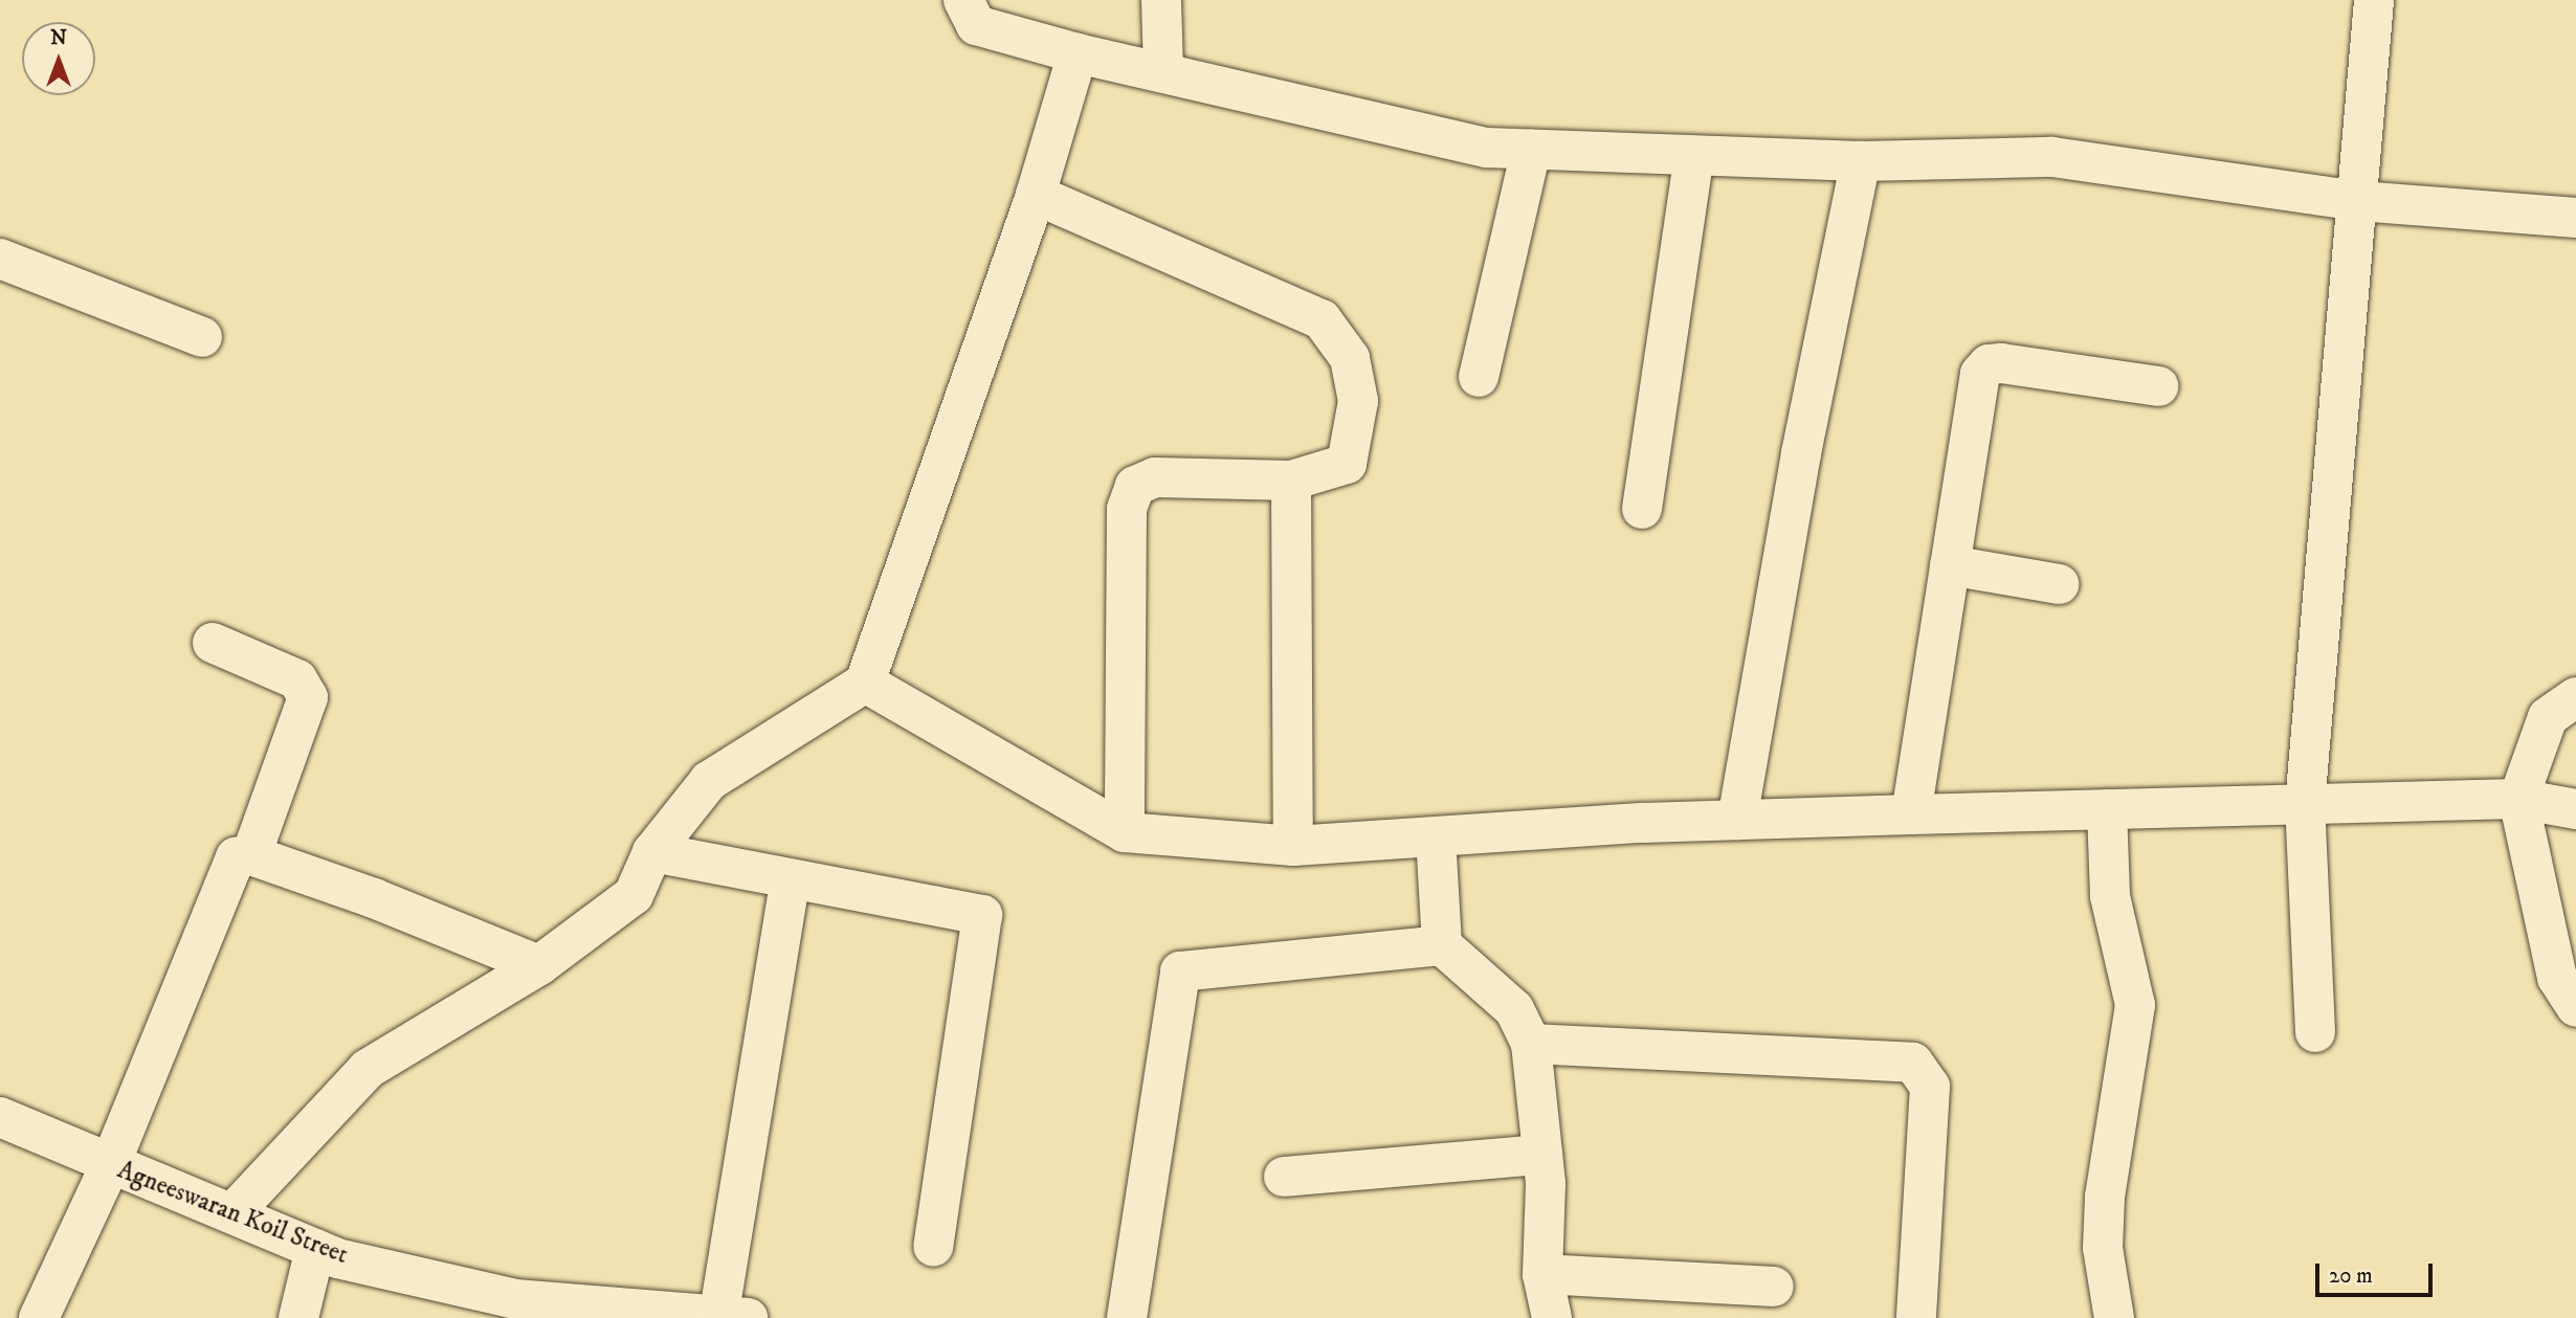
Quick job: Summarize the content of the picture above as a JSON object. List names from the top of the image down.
{
  "streets": {
    "street": ["Agneeswaran Koil Street"]
  },
  "scale_bar": "20 m",
  "north": "top"
}
